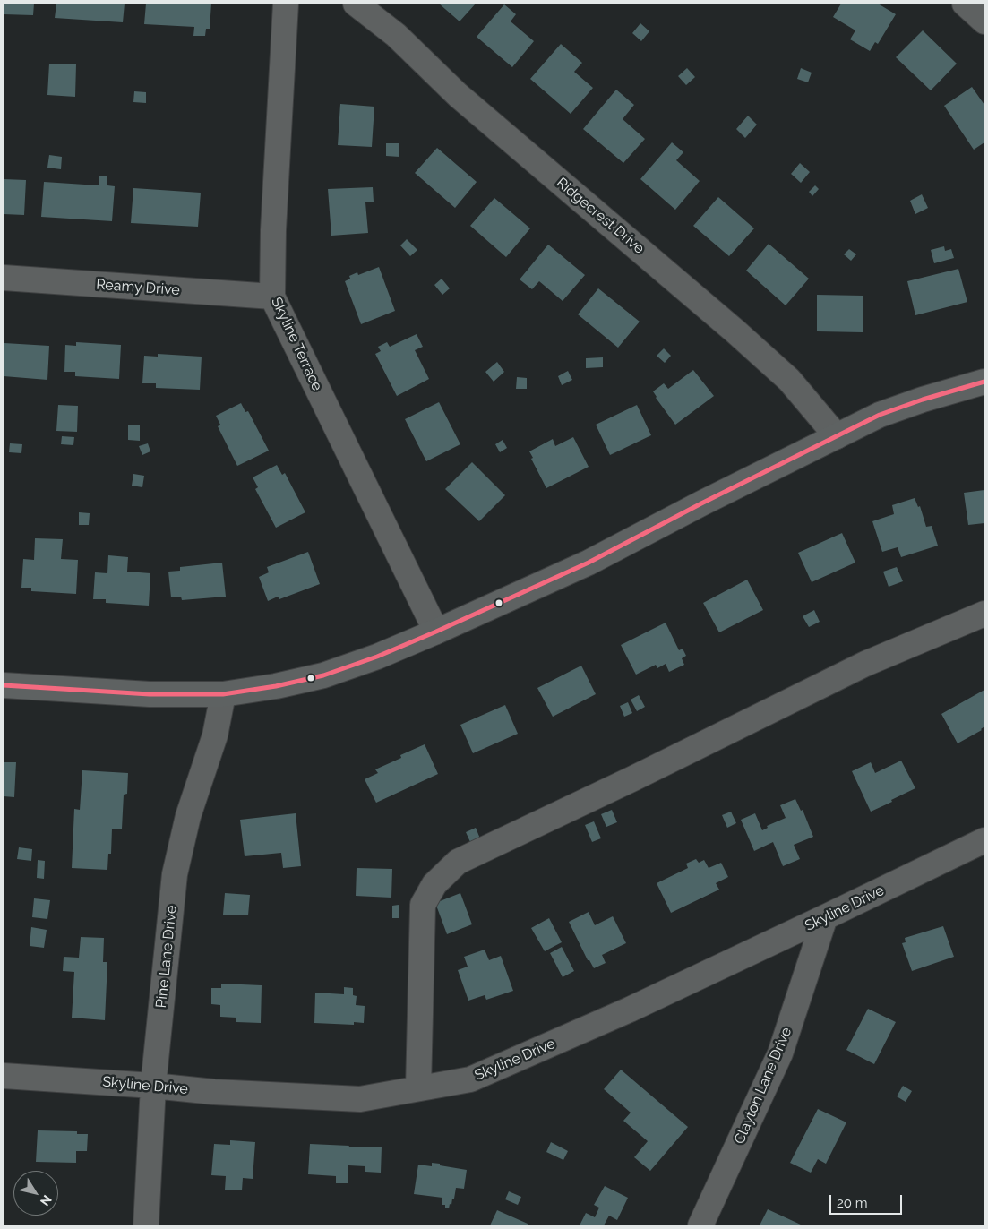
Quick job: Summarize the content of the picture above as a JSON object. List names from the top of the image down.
{
  "streets": {
    "street": [
      "Ridgecrest Drive",
      "Reamy Drive",
      "Skyline Terrace",
      "Skyline Drive",
      "Pine Lane Drive",
      "Clayton Lane Drive"
    ]
  },
  "crossings": [
    ["Reamy Drive", "Skyline Terrace"],
    ["Skyline Drive", "Pine Lane Drive"],
    ["Skyline Drive", "Clayton Lane Drive"]
  ],
  "scale_bar": "20 m",
  "north": "bottom right"
}
